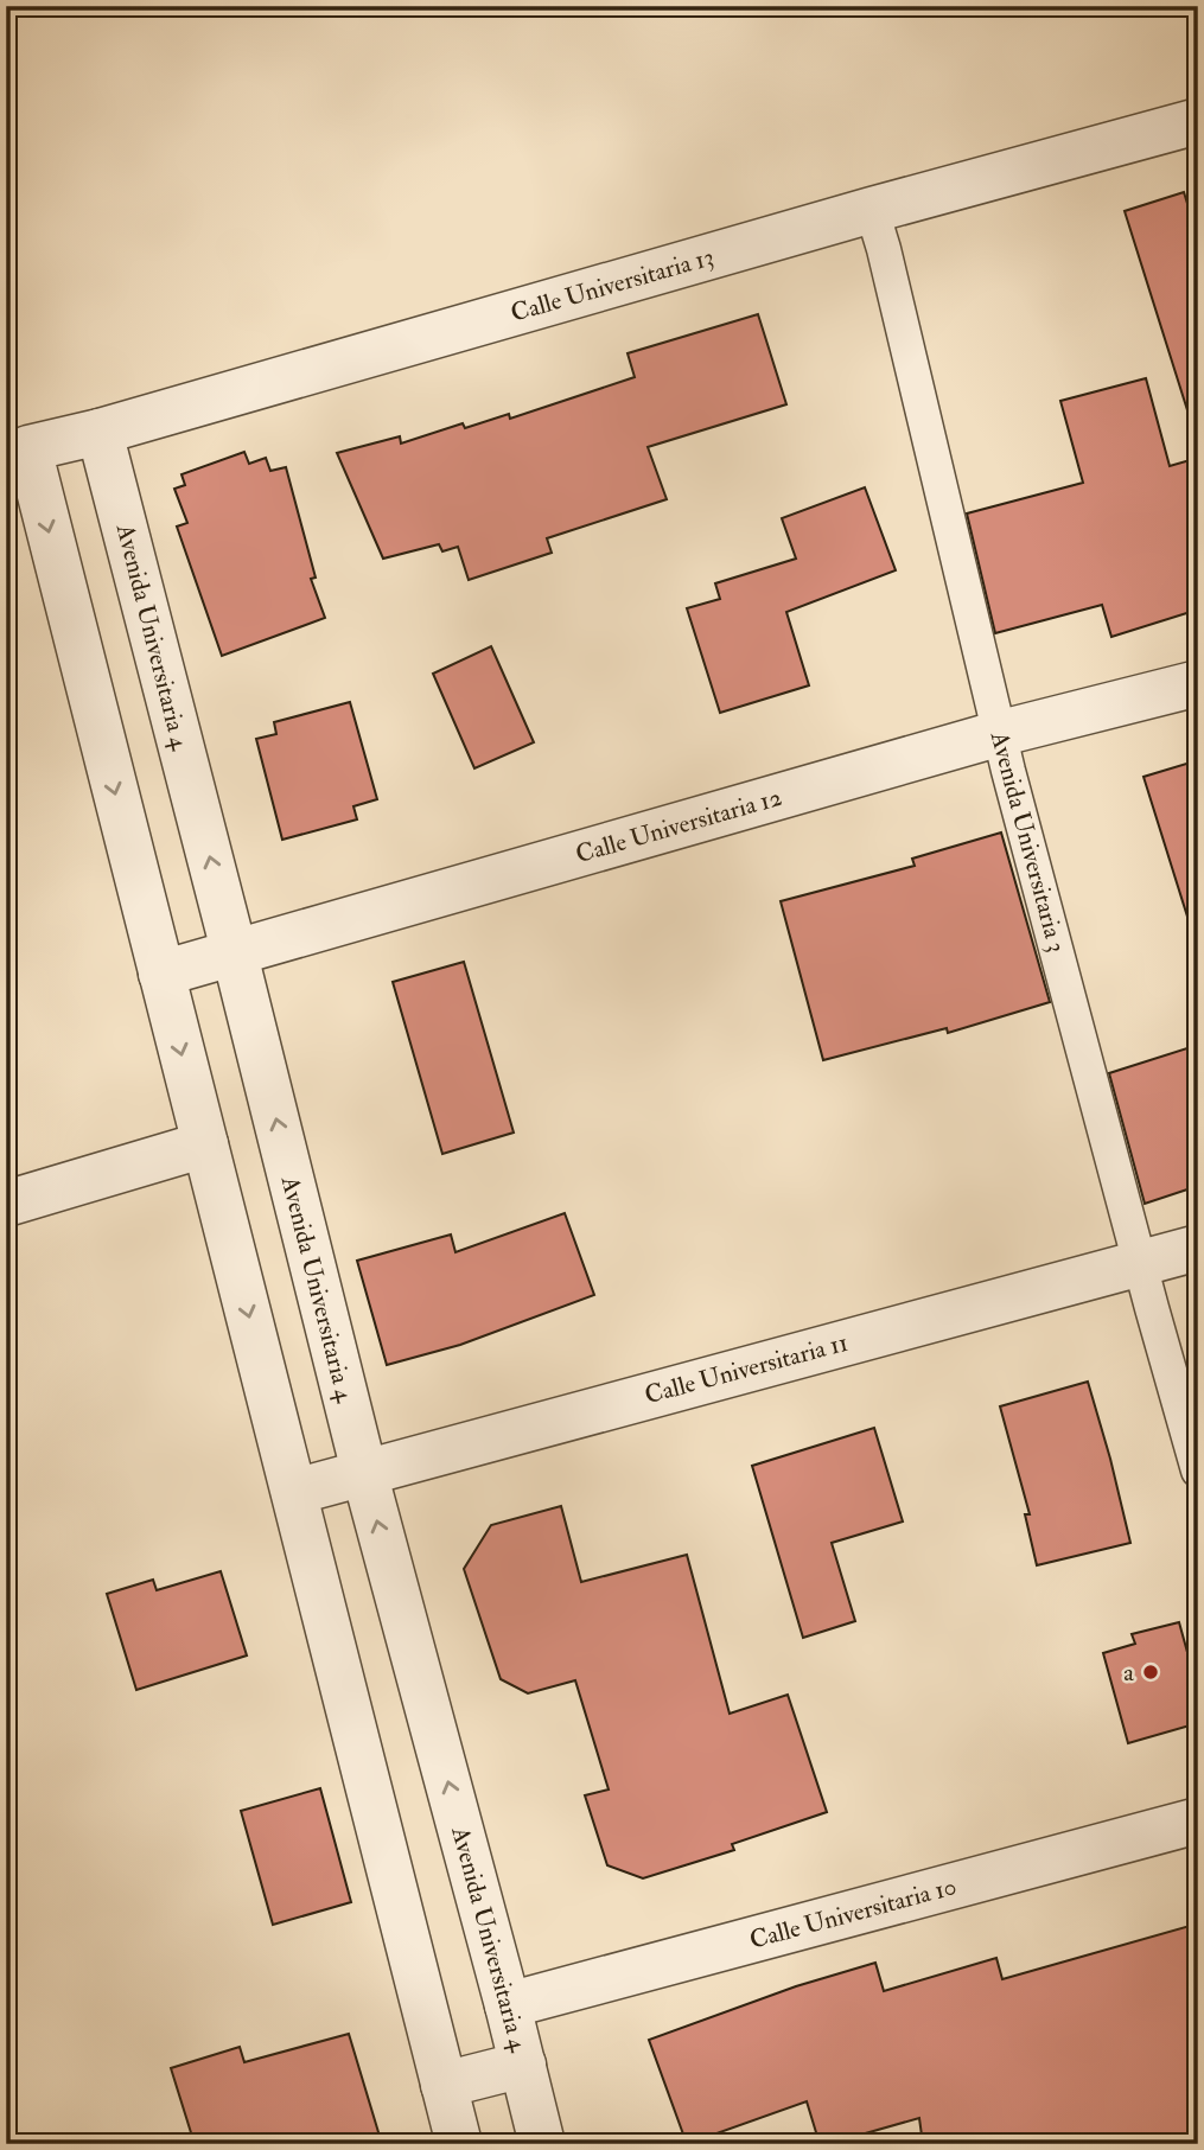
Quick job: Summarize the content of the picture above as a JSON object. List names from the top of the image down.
{
  "streets": {
    "street": [
      "Calle Universitaria 13",
      "Avenida Universitaria 4",
      "Calle Universitaria 12",
      "Avenida Universitaria 3",
      "Calle Universitaria 11",
      "Calle Universitaria 10"
    ]
  },
  "crossings": [
    ["Calle Universitaria 13", "Avenida Universitaria 4"],
    ["Calle Universitaria 13", "Calle Universitaria 12"],
    ["Calle Universitaria 13", "Avenida Universitaria 3"],
    ["Avenida Universitaria 4", "Calle Universitaria 12"],
    ["Avenida Universitaria 4", "Calle Universitaria 11"],
    ["Avenida Universitaria 4", "Calle Universitaria 10"],
    ["Calle Universitaria 12", "Avenida Universitaria 3"],
    ["Avenida Universitaria 3", "Calle Universitaria 11"]
  ],
  "places": ["a"]
}
